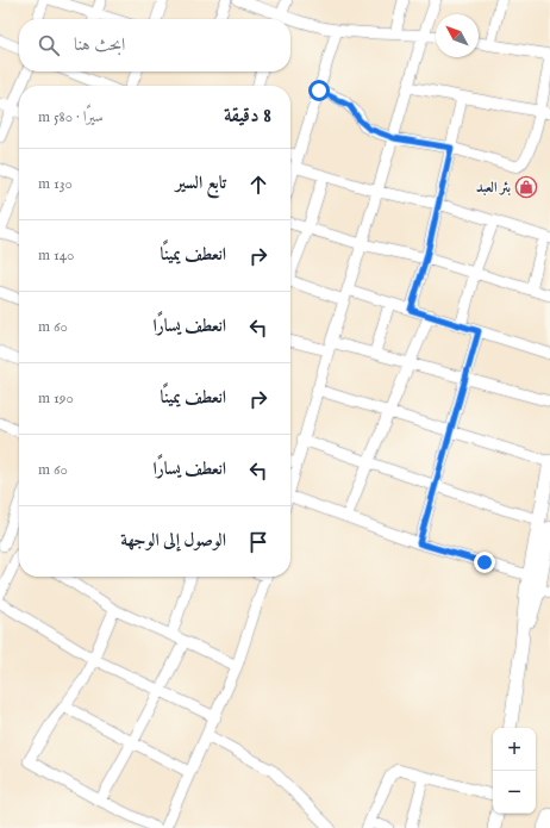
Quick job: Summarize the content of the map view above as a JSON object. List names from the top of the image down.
{
  "places": {
    "shop": ["بئر العبد"]
  },
  "north": "top left",
  "page": {
    "search": "ابحث هنا",
    "heading": ["8 دقيقة", "سيرًا · 580 m"],
    "list": [
      ["تابع السير", "130 m"],
      ["انعطف يمينًا", "140 m"],
      ["انعطف يسارًا", "60 m"],
      ["انعطف يمينًا", "190 m"],
      ["انعطف يسارًا", "60 m"],
      "الوصول إلى الوجهة"
    ],
    "map_buttons": ["+", "−"]
  }
}
